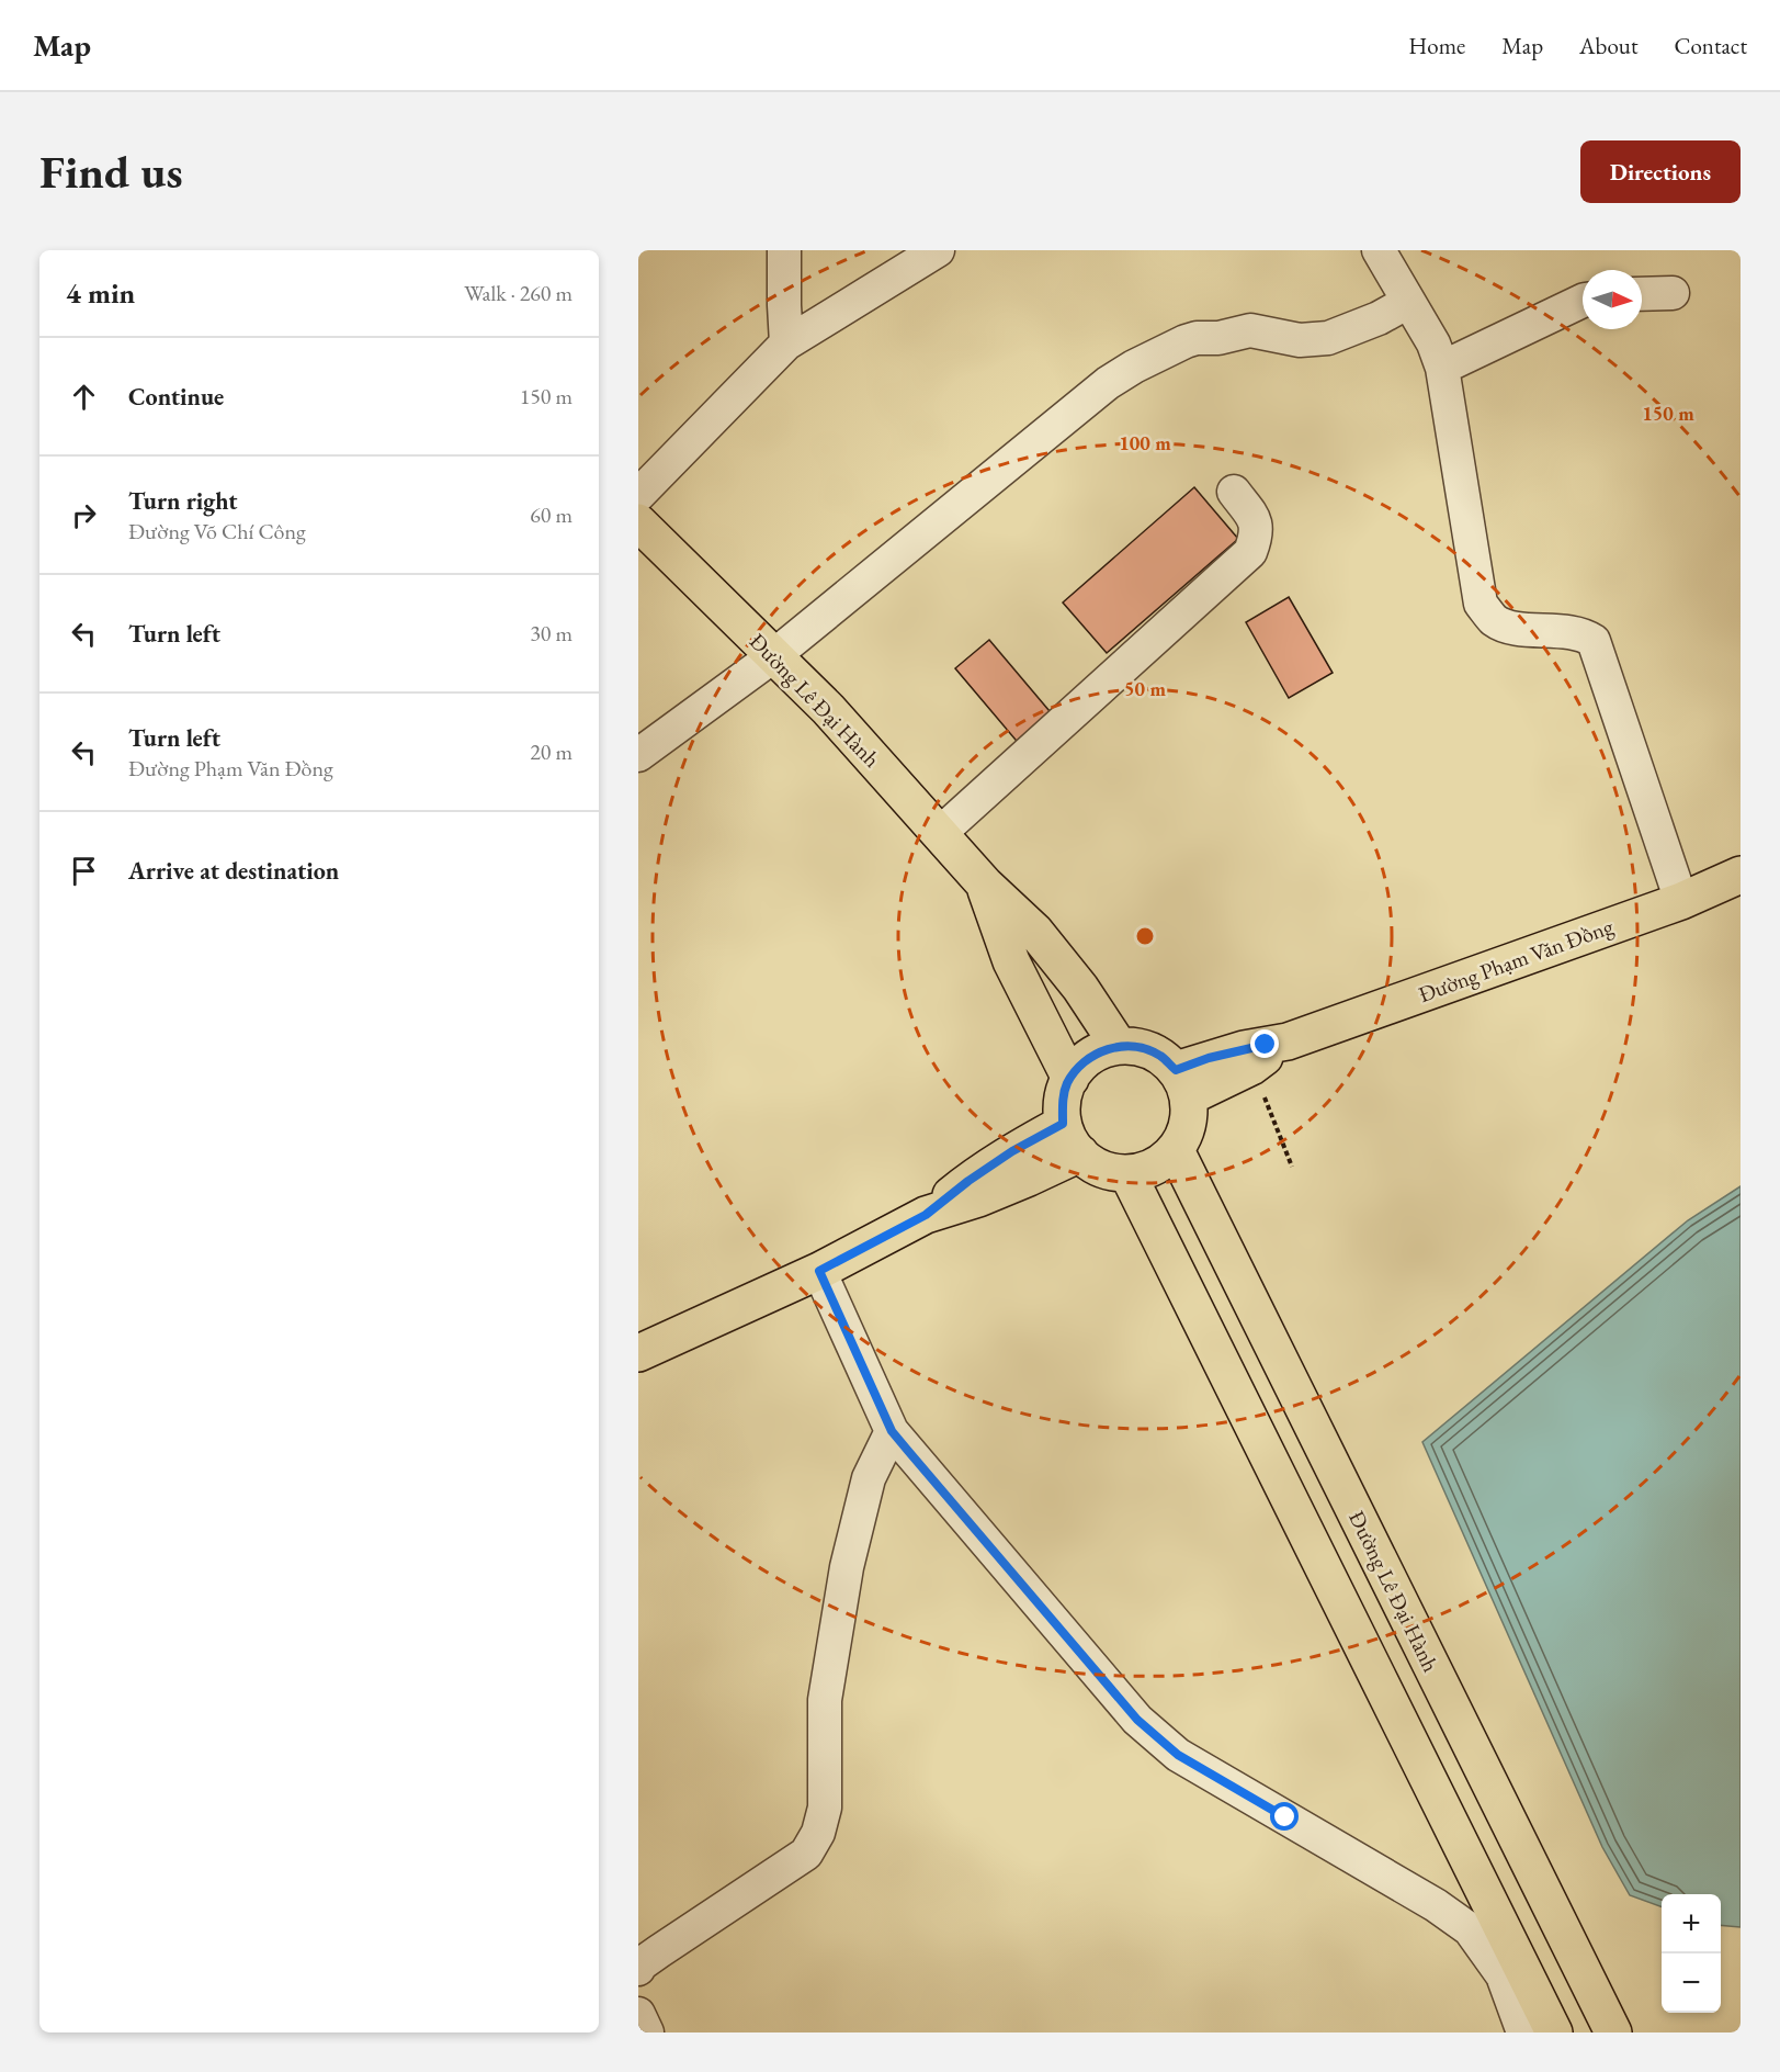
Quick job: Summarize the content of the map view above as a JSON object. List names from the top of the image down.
{
  "streets": {
    "main road": ["Đường Lê Đại Hành", "Đường Phạm Văn Đồng"]
  },
  "crossings": [
    ["Đường Lê Đại Hành", "Đường Phạm Văn Đồng"]
  ],
  "north": "right",
  "page": {
    "header": "Map",
    "nav": [
      "Home",
      "Map",
      "About",
      "Contact"
    ],
    "buttons": "Directions",
    "title": "Find us",
    "heading": ["4 min", "Walk · 260 m"],
    "list": [
      ["Continue", "150 m"],
      ["Turn right", "Đường Võ Chí Công", "60 m"],
      ["Turn left", "30 m"],
      ["Turn left", "Đường Phạm Văn Đồng", "20 m"],
      "Arrive at destination"
    ],
    "map_buttons": ["+", "−"]
  },
  "rings": ["150 m", "100 m", "50 m"]
}
